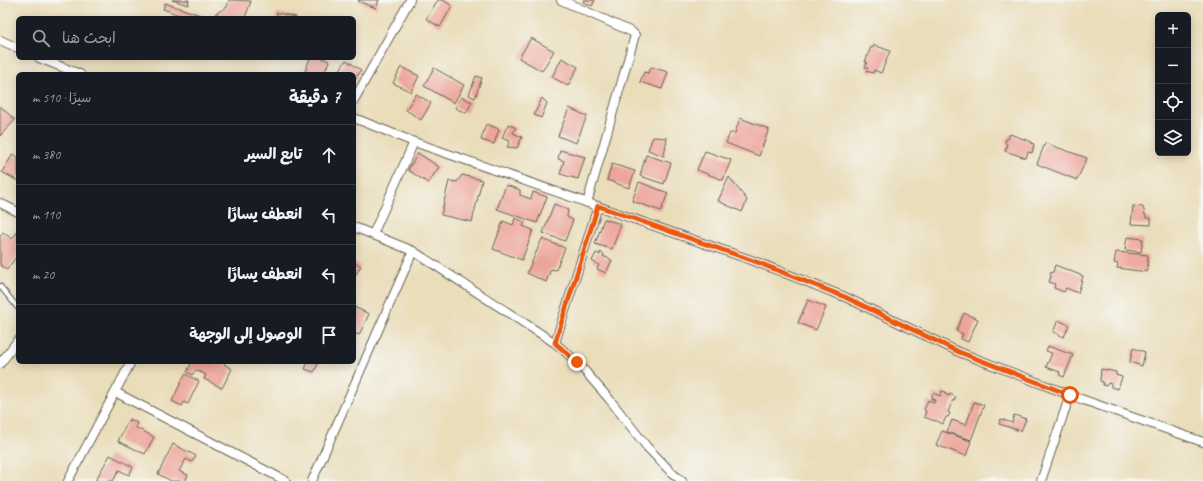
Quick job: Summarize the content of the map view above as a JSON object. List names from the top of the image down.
{
  "page": {
    "map_buttons": ["+", "−"],
    "search": "ابحث هنا",
    "heading": ["7 دقيقة", "سيرًا · 510 m"],
    "list": [
      ["تابع السير", "380 m"],
      ["انعطف يسارًا", "110 m"],
      ["انعطف يسارًا", "20 m"],
      "الوصول إلى الوجهة"
    ]
  }
}
